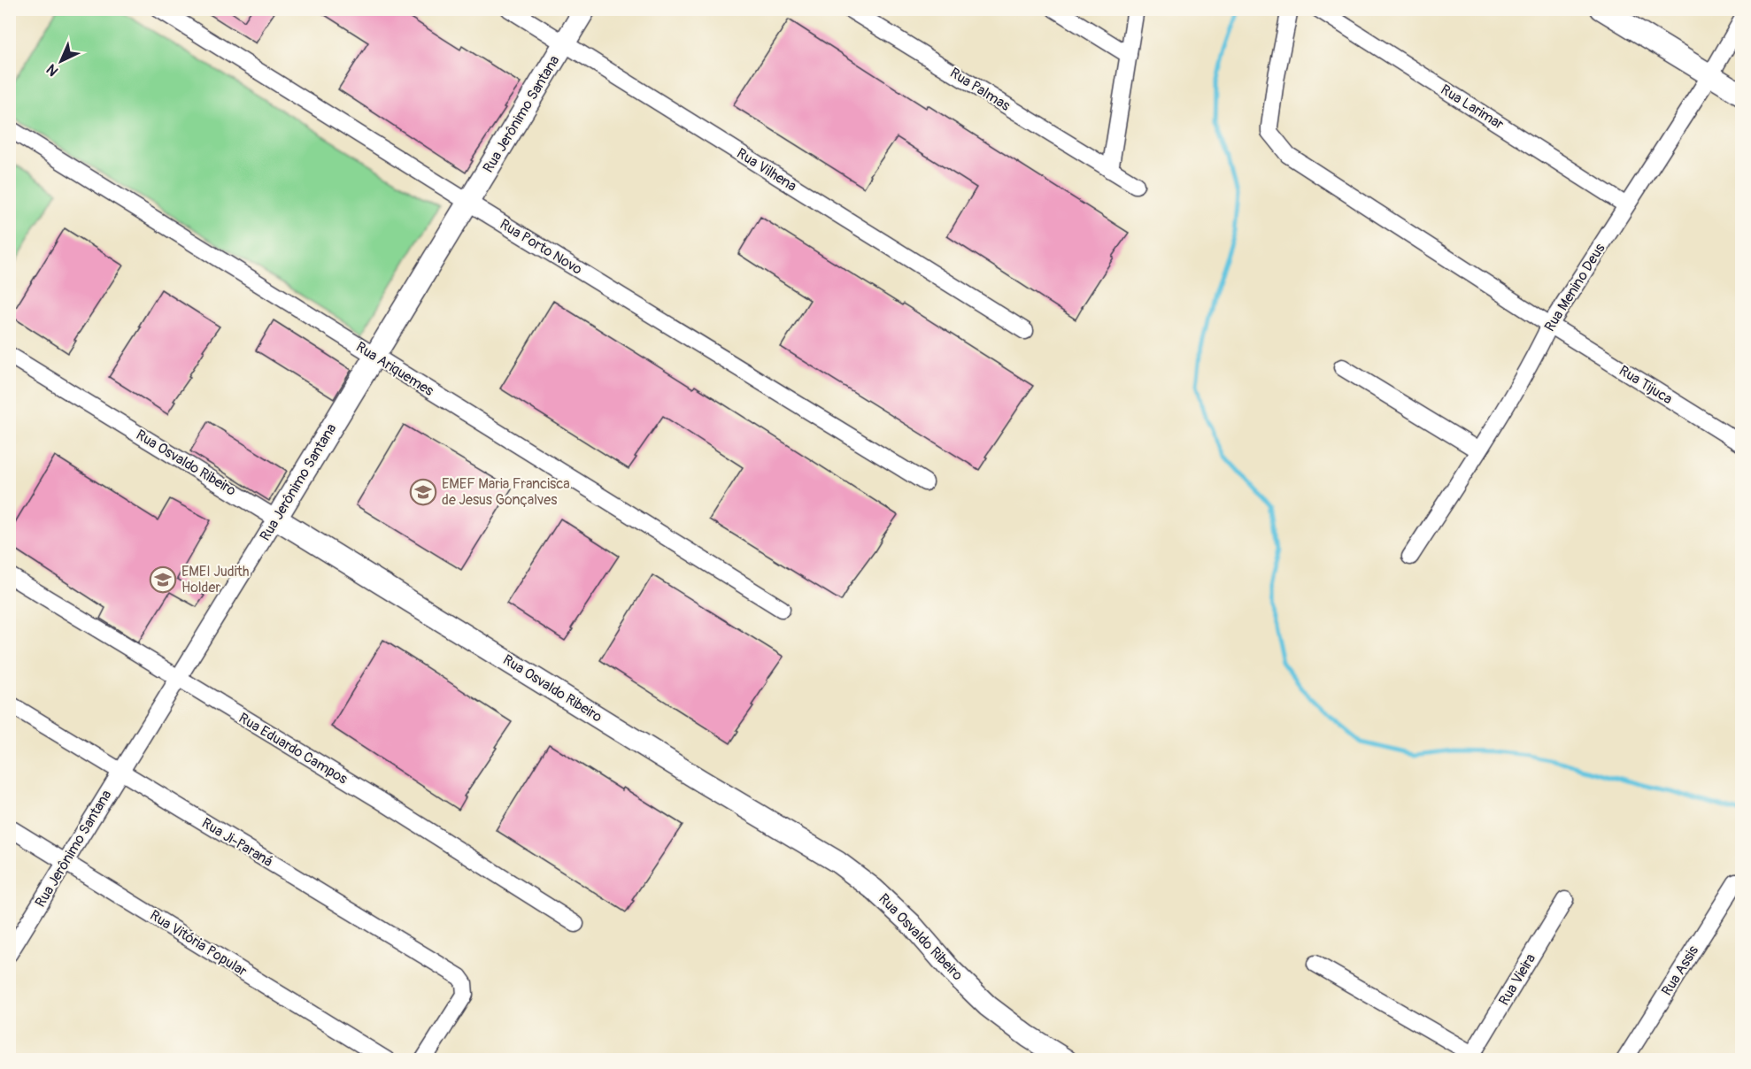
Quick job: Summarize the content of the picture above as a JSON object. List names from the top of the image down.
{
  "streets": {
    "street": [
      "Rua Palmas",
      "Rua Larimar",
      "Rua Jerônimo Santana",
      "Rua Vilhena",
      "Rua Porto Novo",
      "Rua Menino Deus",
      "Rua Ariquemes",
      "Rua Tijuca",
      "Rua Osvaldo Ribeiro",
      "Rua Eduardo Campos",
      "Rua Ji-Paraná",
      "Rua Vitória Popular",
      "Rua Assis",
      "Rua Vieira"
    ]
  },
  "crossings": [
    ["Rua Larimar", "Rua Menino Deus"],
    ["Rua Jerônimo Santana", "Rua Vilhena"],
    ["Rua Jerônimo Santana", "Rua Porto Novo"],
    ["Rua Jerônimo Santana", "Rua Ariquemes"],
    ["Rua Jerônimo Santana", "Rua Osvaldo Ribeiro"],
    ["Rua Jerônimo Santana", "Rua Eduardo Campos"],
    ["Rua Jerônimo Santana", "Rua Ji-Paraná"],
    ["Rua Jerônimo Santana", "Rua Vitória Popular"],
    ["Rua Menino Deus", "Rua Tijuca"]
  ],
  "places": {
    "school or university": ["EMEF Maria Francisca de Jesus Gonçalves", "EMEI Judith Holder"]
  },
  "north": "bottom left"
}
